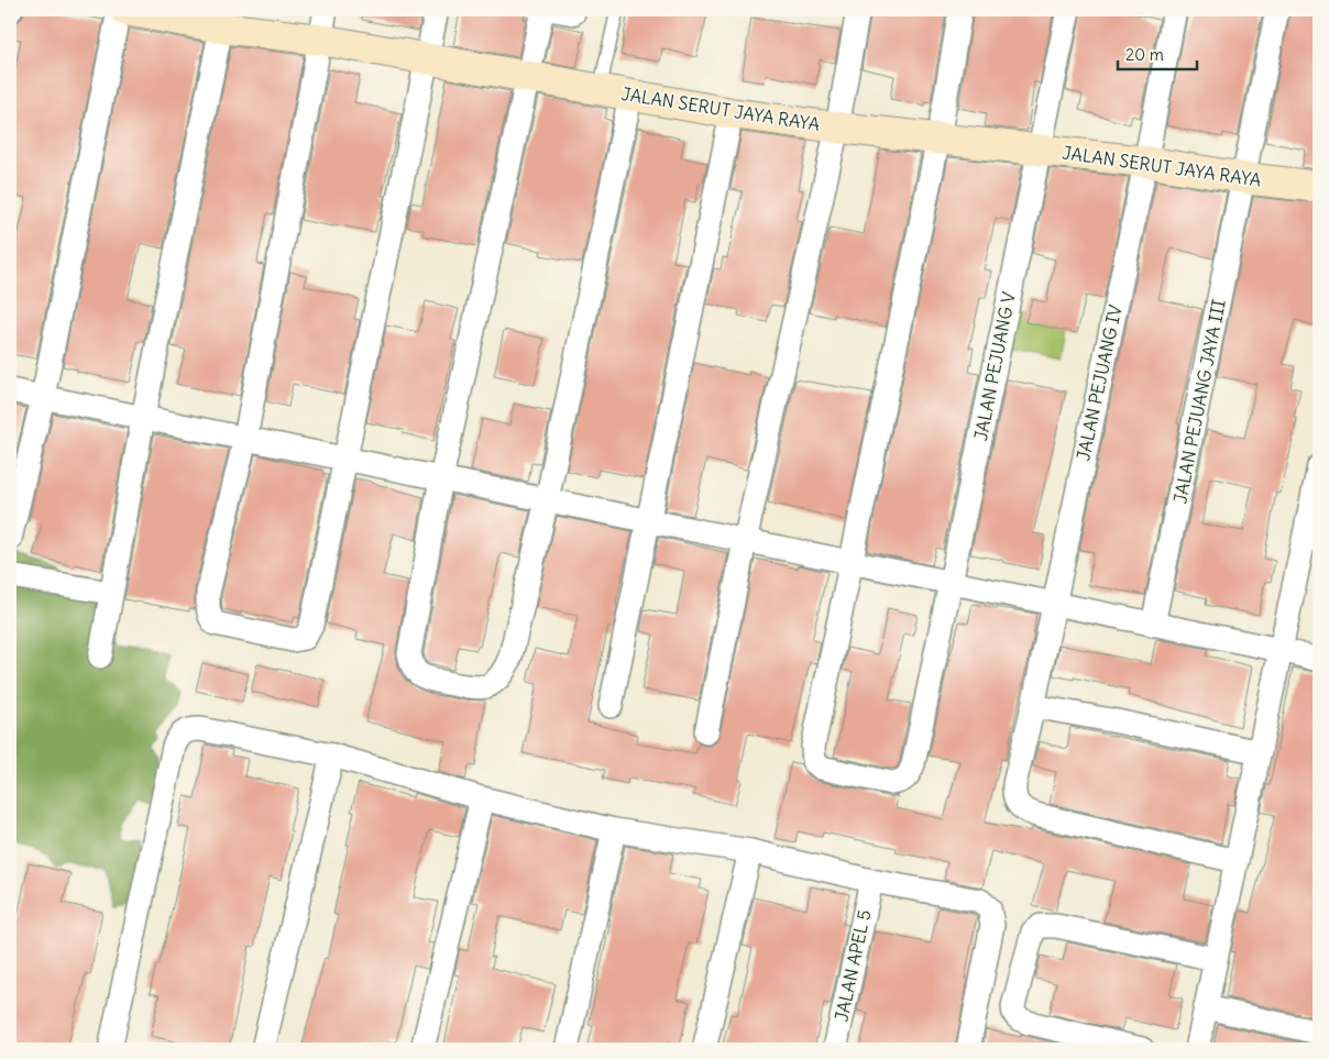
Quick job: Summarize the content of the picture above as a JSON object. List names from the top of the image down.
{
  "streets": {
    "street": [
      "JALAN SERUT JAYA RAYA",
      "JALAN PEJUANG V",
      "JALAN PEJUANG IV",
      "JALAN PEJUANG JAYA III",
      "JALAN APEL 5"
    ]
  },
  "crossings": [
    ["JALAN SERUT JAYA RAYA", "JALAN PEJUANG V"],
    ["JALAN SERUT JAYA RAYA", "JALAN PEJUANG IV"],
    ["JALAN SERUT JAYA RAYA", "JALAN PEJUANG JAYA III"]
  ],
  "scale_bar": "20 m"
}
